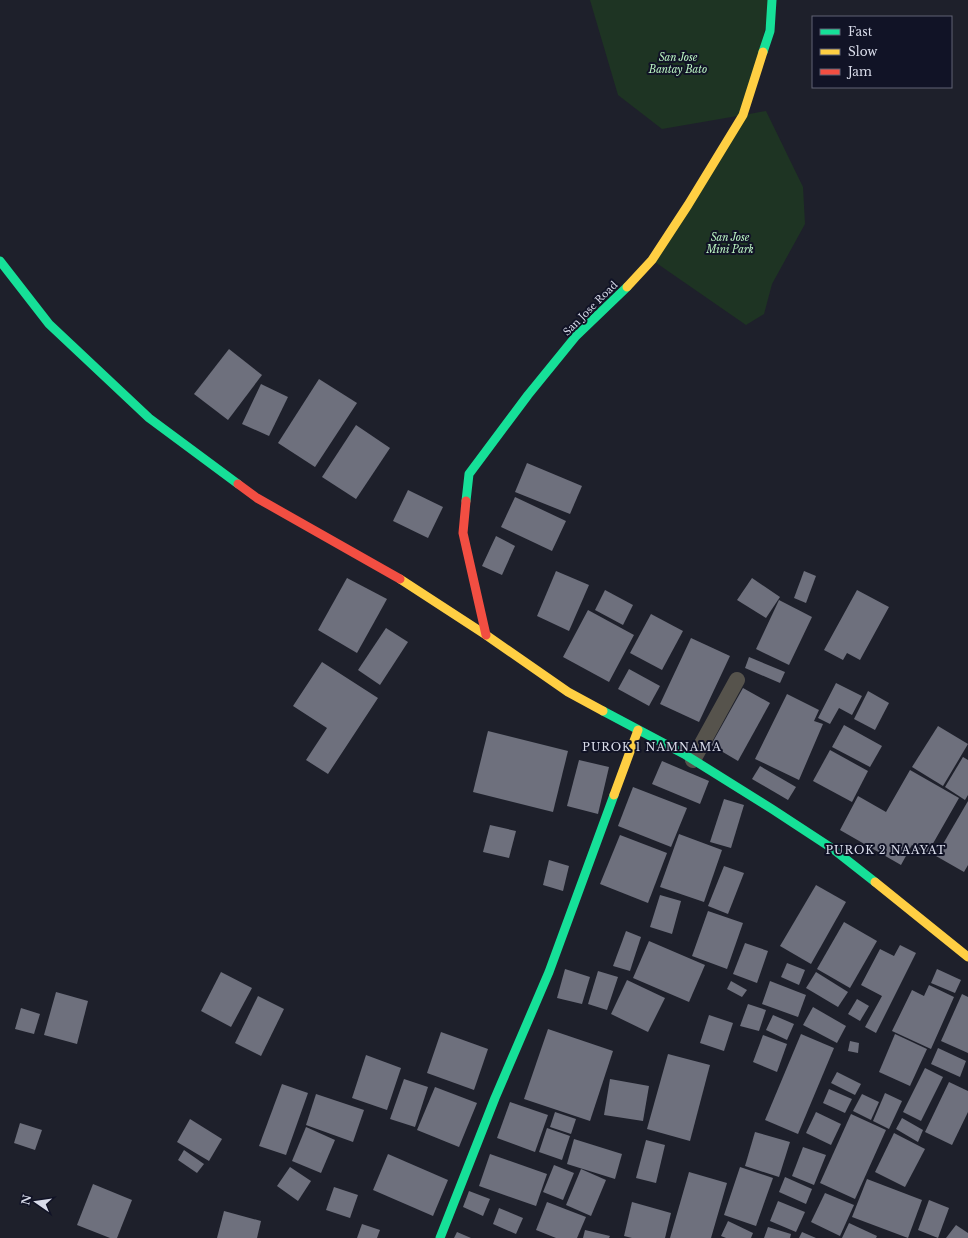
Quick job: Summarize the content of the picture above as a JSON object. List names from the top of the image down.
{
  "streets": {
    "street": ["San Jose Road"]
  },
  "districts": ["PUROK 1 NAMNAMA", "PUROK 2 NAAYAT"],
  "parks": ["San Jose Bantay Bato", "San Jose Mini Park"],
  "legend": ["Fast", "Slow", "Jam"],
  "north": "left"
}
